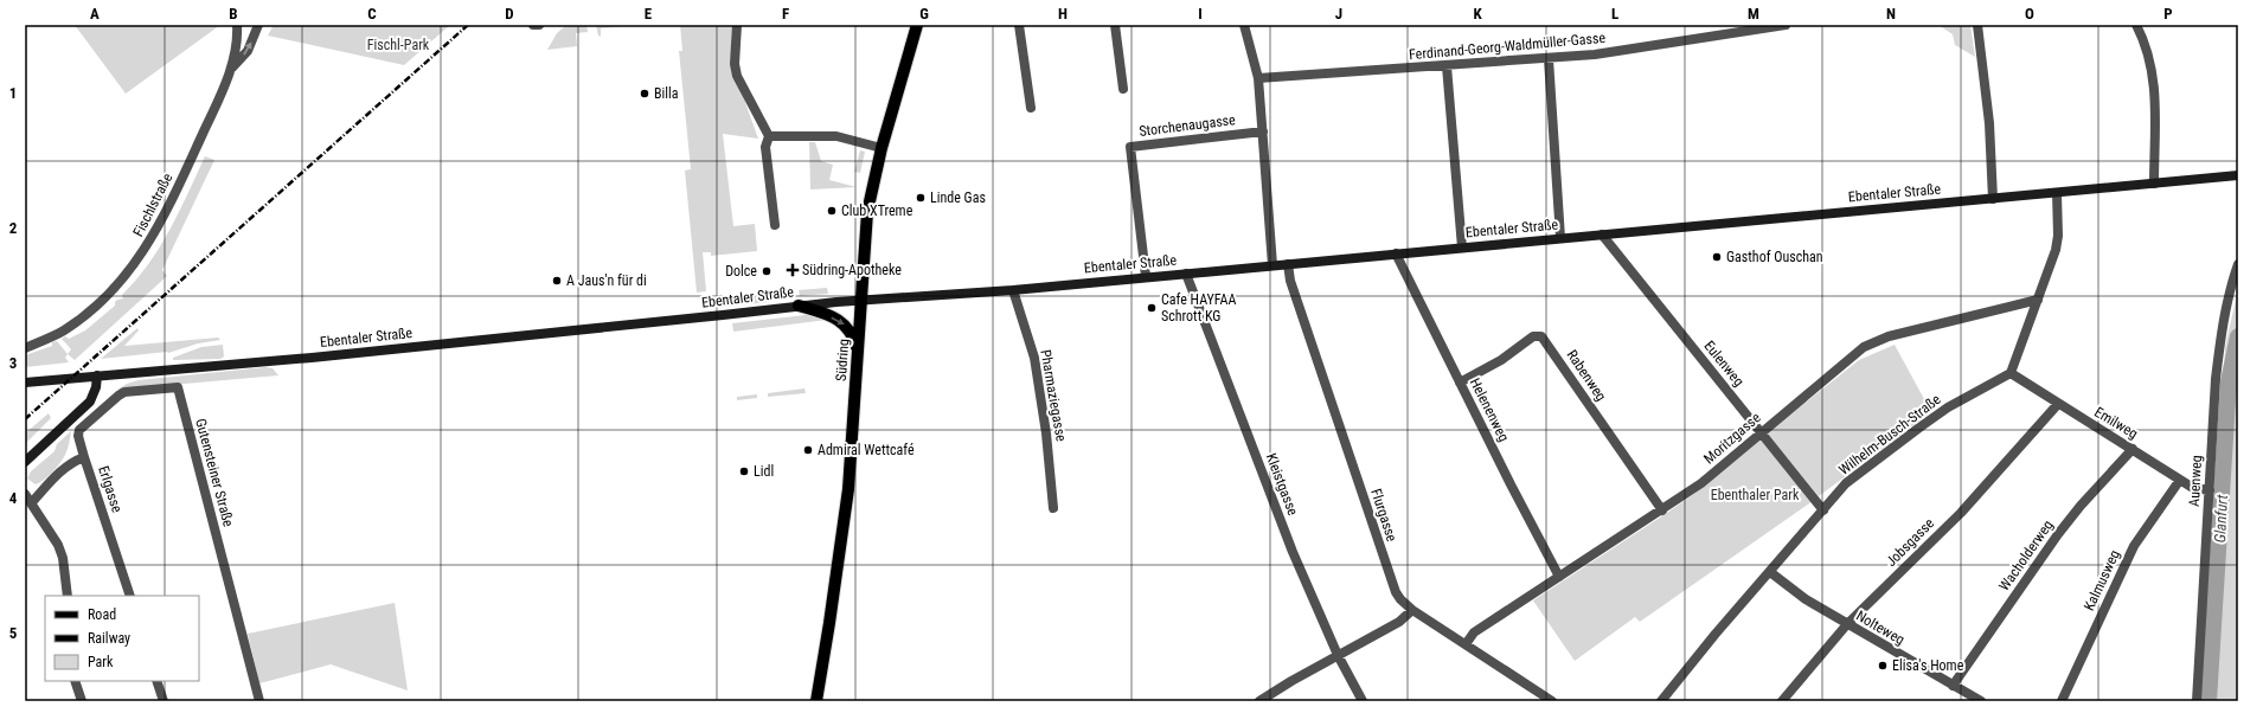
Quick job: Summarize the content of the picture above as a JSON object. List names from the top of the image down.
{
  "streets": {
    "main road": ["Ebentaler Straße", "Südring"],
    "street": [
      "Ferdinand-Georg-Waldmüller-Gasse",
      "Storchenaugasse",
      "Fischlstraße",
      "Eulenweg",
      "Rabenweg",
      "Pharmaziegasse",
      "Helenenweg",
      "Emilweg",
      "Wilhelm-Busch-Straße",
      "Moritzgasse",
      "Gutensteiner Straße",
      "Auenweg",
      "Kleistgasse",
      "Erlgasse",
      "Flurgasse",
      "Jobsgasse",
      "Wacholderweg",
      "Kalmusweg",
      "Nolteweg"
    ]
  },
  "crossings": [
    ["Storchenaugasse", "Ebentaler Straße"],
    ["Ebentaler Straße", "Südring"],
    ["Ebentaler Straße", "Eulenweg"],
    ["Ebentaler Straße", "Pharmaziegasse"],
    ["Ebentaler Straße", "Helenenweg"],
    ["Ebentaler Straße", "Kleistgasse"],
    ["Ebentaler Straße", "Flurgasse"],
    ["Eulenweg", "Wilhelm-Busch-Straße"],
    ["Eulenweg", "Moritzgasse"],
    ["Rabenweg", "Helenenweg"],
    ["Rabenweg", "Moritzgasse"],
    ["Helenenweg", "Moritzgasse"],
    ["Emilweg", "Wilhelm-Busch-Straße"],
    ["Emilweg", "Auenweg"],
    ["Emilweg", "Jobsgasse"],
    ["Emilweg", "Wacholderweg"],
    ["Emilweg", "Kalmusweg"],
    ["Wilhelm-Busch-Straße", "Nolteweg"],
    ["Moritzgasse", "Flurgasse"],
    ["Gutensteiner Straße", "Erlgasse"],
    ["Jobsgasse", "Nolteweg"],
    ["Wacholderweg", "Nolteweg"]
  ],
  "water": ["Glanfurt"],
  "parks": ["Fischl-Park", "Ebenthaler Park"],
  "places": {
    "other": [
      "Billa",
      "Linde Gas",
      "Club XTreme",
      "Gasthof Ouschan",
      "Dolce",
      "A Jaus'n für di",
      "Cafe HAYFAA Schrott KG",
      "Admiral Wettcafé",
      "Lidl",
      "Elisa's Home"
    ],
    "health": ["Südring-Apotheke"]
  },
  "legend": ["Road", "Railway", "Park"],
  "grid": {
    "columns": [
      "A",
      "B",
      "C",
      "D",
      "E",
      "F",
      "G",
      "H",
      "I",
      "J",
      "K",
      "L",
      "M",
      "N",
      "O",
      "P"
    ],
    "rows": [
      "1",
      "2",
      "3",
      "4",
      "5"
    ]
  }
}
